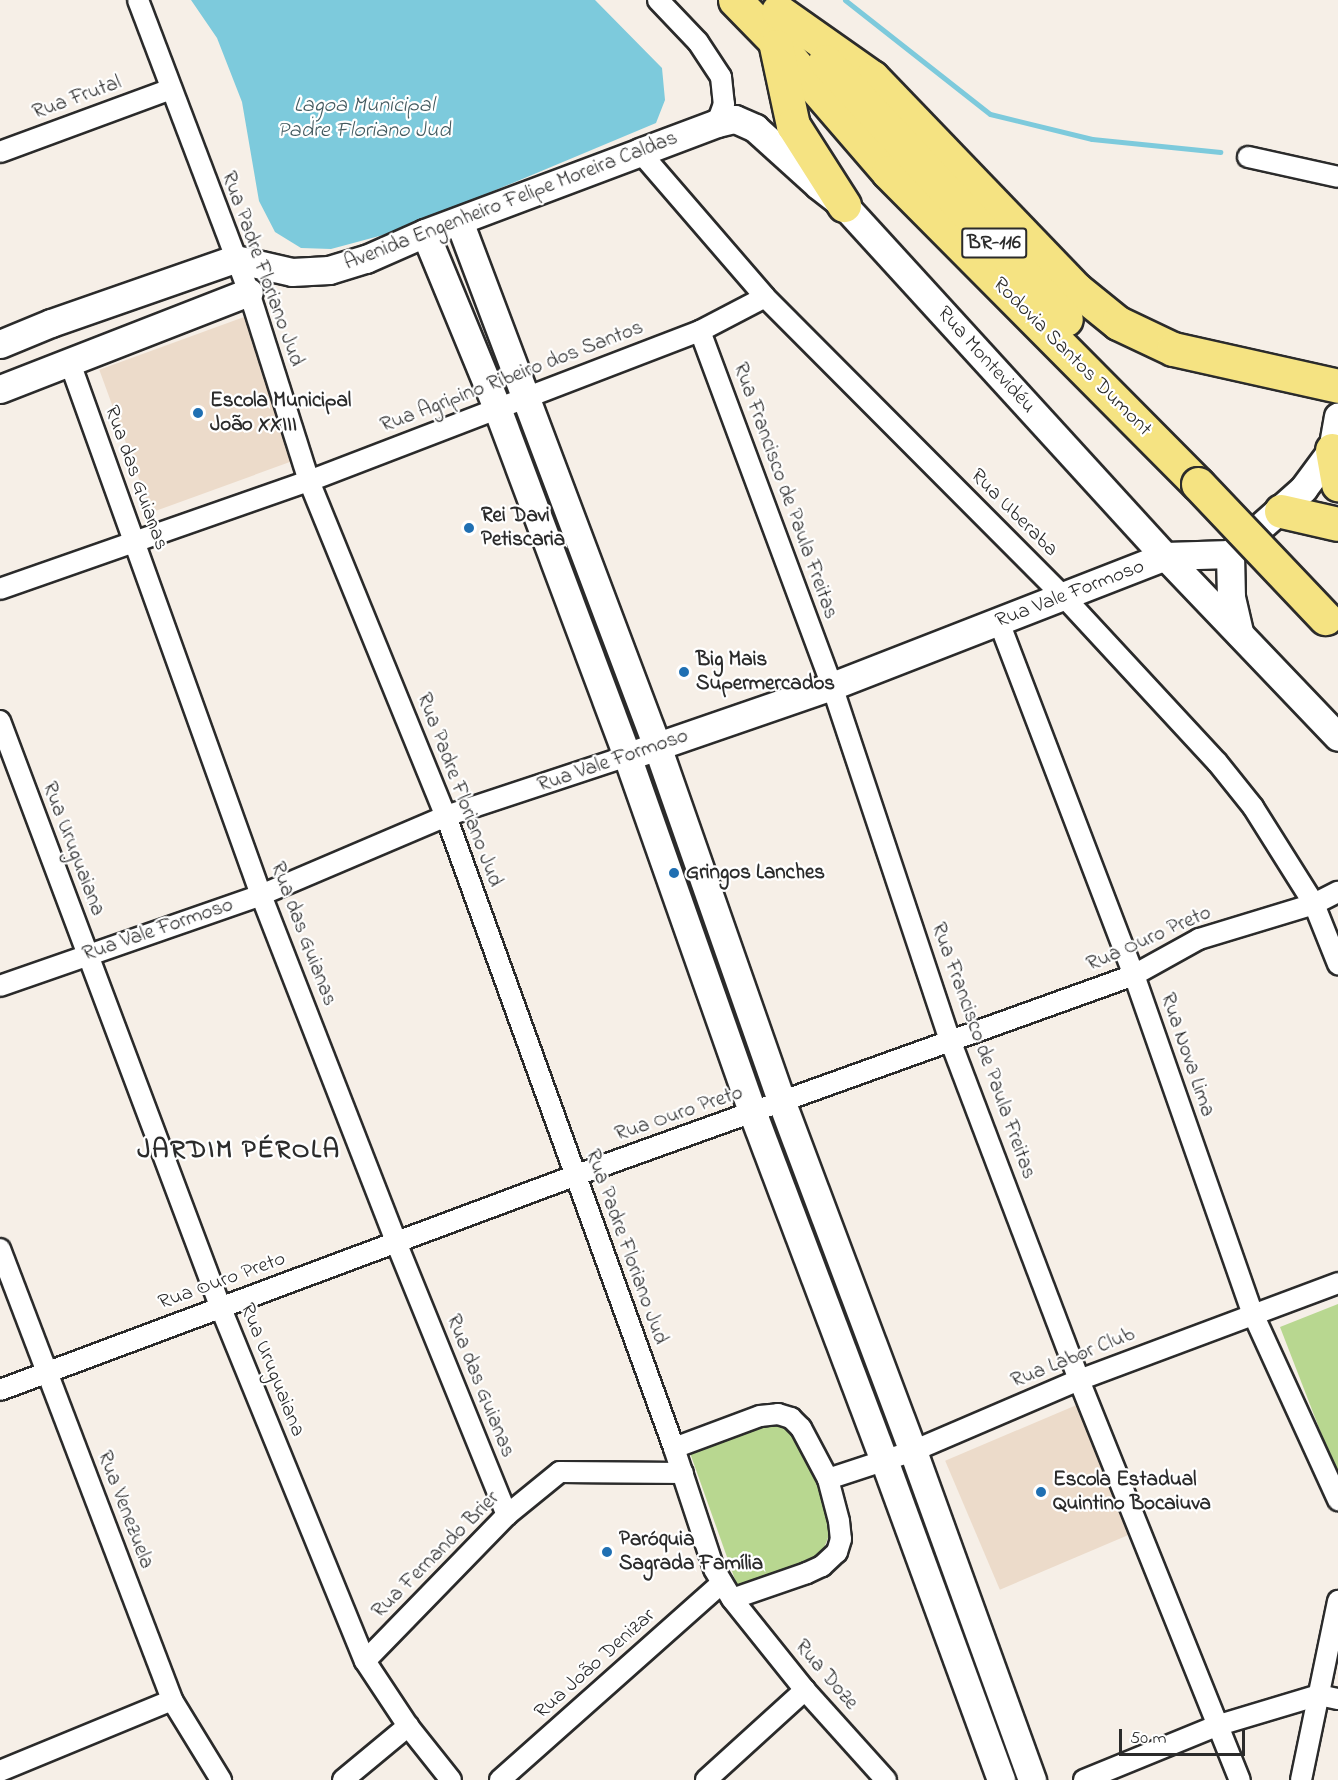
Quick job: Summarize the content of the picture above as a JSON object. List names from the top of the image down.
{
  "streets": {
    "highway": ["BR-116", "Rodovia Santos Dumont"],
    "street": [
      "Rua Frutal",
      "Avenida Engenheiro Felipe Moreira Caldas",
      "Rua Padre Floriano Jud",
      "Rua Montevidéu",
      "Rua Agripino Ribeiro dos Santos",
      "Rua das Guianas",
      "Rua Francisco de Paula Freitas",
      "Rua Uberaba",
      "Rua Vale Formoso",
      "Rua Uruguaiana",
      "Rua Ouro Preto",
      "Rua Nova Lima",
      "Rua Labor Club",
      "Rua Venezuela",
      "Rua Fernando Brier",
      "Rua João Denizar",
      "Rua Doze"
    ]
  },
  "crossings": [
    ["Rua Frutal", "Rua Padre Floriano Jud"],
    ["Avenida Engenheiro Felipe Moreira Caldas", "Rua Padre Floriano Jud"],
    ["Avenida Engenheiro Felipe Moreira Caldas", "Rua Montevidéu"],
    ["Avenida Engenheiro Felipe Moreira Caldas", "Rua Uberaba"],
    ["Rua Padre Floriano Jud", "Rua Agripino Ribeiro dos Santos"],
    ["Rua Padre Floriano Jud", "Rua Vale Formoso"],
    ["Rua Padre Floriano Jud", "Rua Ouro Preto"],
    ["Rua Padre Floriano Jud", "Rua Labor Club"],
    ["Rua Padre Floriano Jud", "Rua Fernando Brier"],
    ["Rua Padre Floriano Jud", "Rua João Denizar"],
    ["Rua Padre Floriano Jud", "Rua Doze"],
    ["Rua Montevidéu", "Rua Vale Formoso"],
    ["Rua Agripino Ribeiro dos Santos", "Rua das Guianas"],
    ["Rua Agripino Ribeiro dos Santos", "Rua Francisco de Paula Freitas"],
    ["Rua Agripino Ribeiro dos Santos", "Rua Uberaba"],
    ["Rua das Guianas", "Rua Vale Formoso"],
    ["Rua das Guianas", "Rua Ouro Preto"],
    ["Rua das Guianas", "Rua Fernando Brier"],
    ["Rua Francisco de Paula Freitas", "Rua Vale Formoso"],
    ["Rua Francisco de Paula Freitas", "Rua Ouro Preto"],
    ["Rua Francisco de Paula Freitas", "Rua Labor Club"],
    ["Rua Uberaba", "Rua Vale Formoso"],
    ["Rua Uberaba", "Rua Ouro Preto"],
    ["Rua Vale Formoso", "Rua Uruguaiana"],
    ["Rua Vale Formoso", "Rua Nova Lima"],
    ["Rua Uruguaiana", "Rua Ouro Preto"],
    ["Rua Uruguaiana", "Rua Fernando Brier"],
    ["Rua Ouro Preto", "Rua Nova Lima"],
    ["Rua Ouro Preto", "Rua Venezuela"],
    ["Rua Nova Lima", "Rua Labor Club"],
    ["Rua Labor Club", "Rua Fernando Brier"],
    ["Rua Labor Club", "Rua João Denizar"],
    ["Rua Labor Club", "Rua Doze"],
    ["Rua Fernando Brier", "Rua João Denizar"],
    ["Rua Fernando Brier", "Rua Doze"],
    ["Rua João Denizar", "Rua Doze"]
  ],
  "districts": ["JARDIM PÉROLA"],
  "water": ["Lagoa Municipal Padre Floriano Jud"],
  "places": [
    "Escola Municipal João XXIII",
    "Rei Davi Petiscaria",
    "Big Mais Supermercados",
    "Gringos Lanches",
    "Escola Estadual Quintino Bocaiuva",
    "Paróquia Sagrada Família"
  ],
  "scale_bar": "50 m"
}
